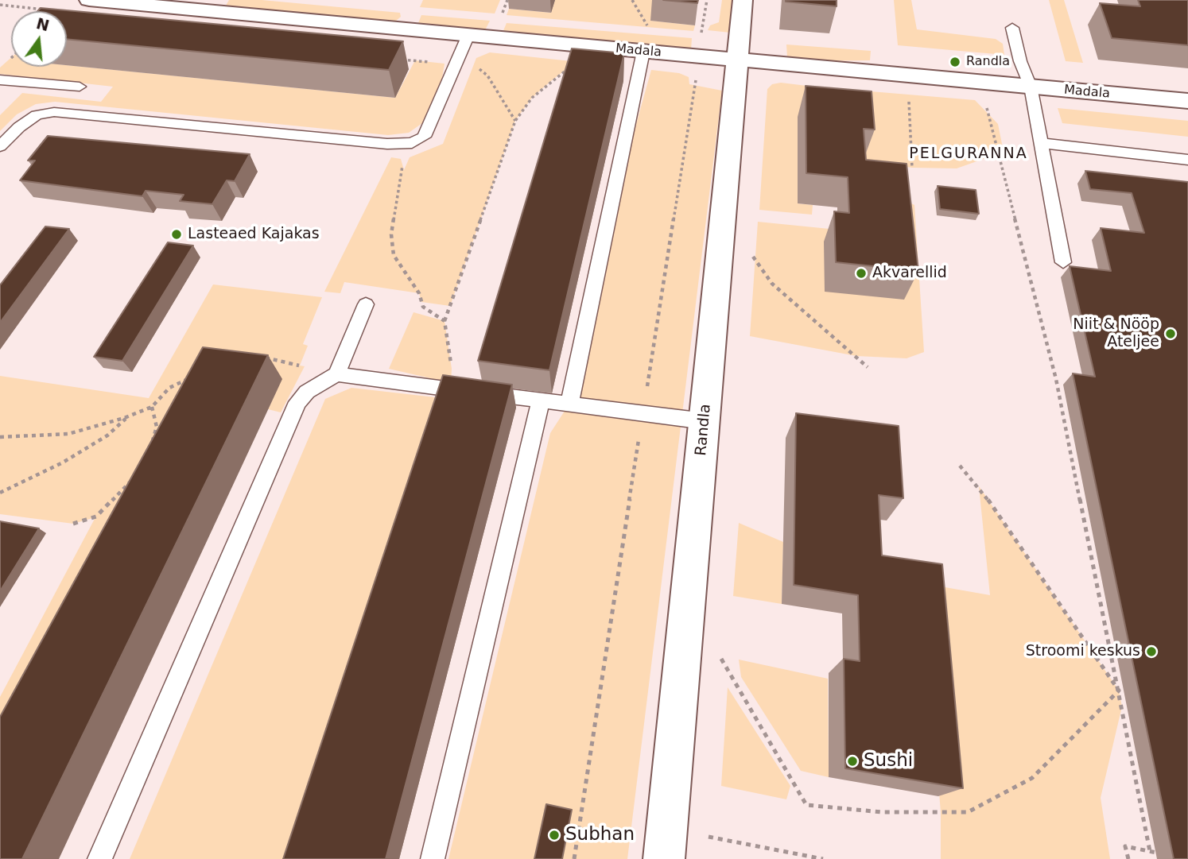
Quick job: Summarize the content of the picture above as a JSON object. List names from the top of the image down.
{
  "streets": {
    "street": ["Madala", "Randla"]
  },
  "crossings": [
    ["Madala", "Randla"]
  ],
  "districts": ["PELGURANNA"],
  "places": [
    "Randla",
    "Lasteaed Kajakas",
    "Akvarellid",
    "Niit & Nööp Ateljee",
    "Stroomi keskus",
    "Sushi",
    "Subhan"
  ],
  "north": "top"
}
